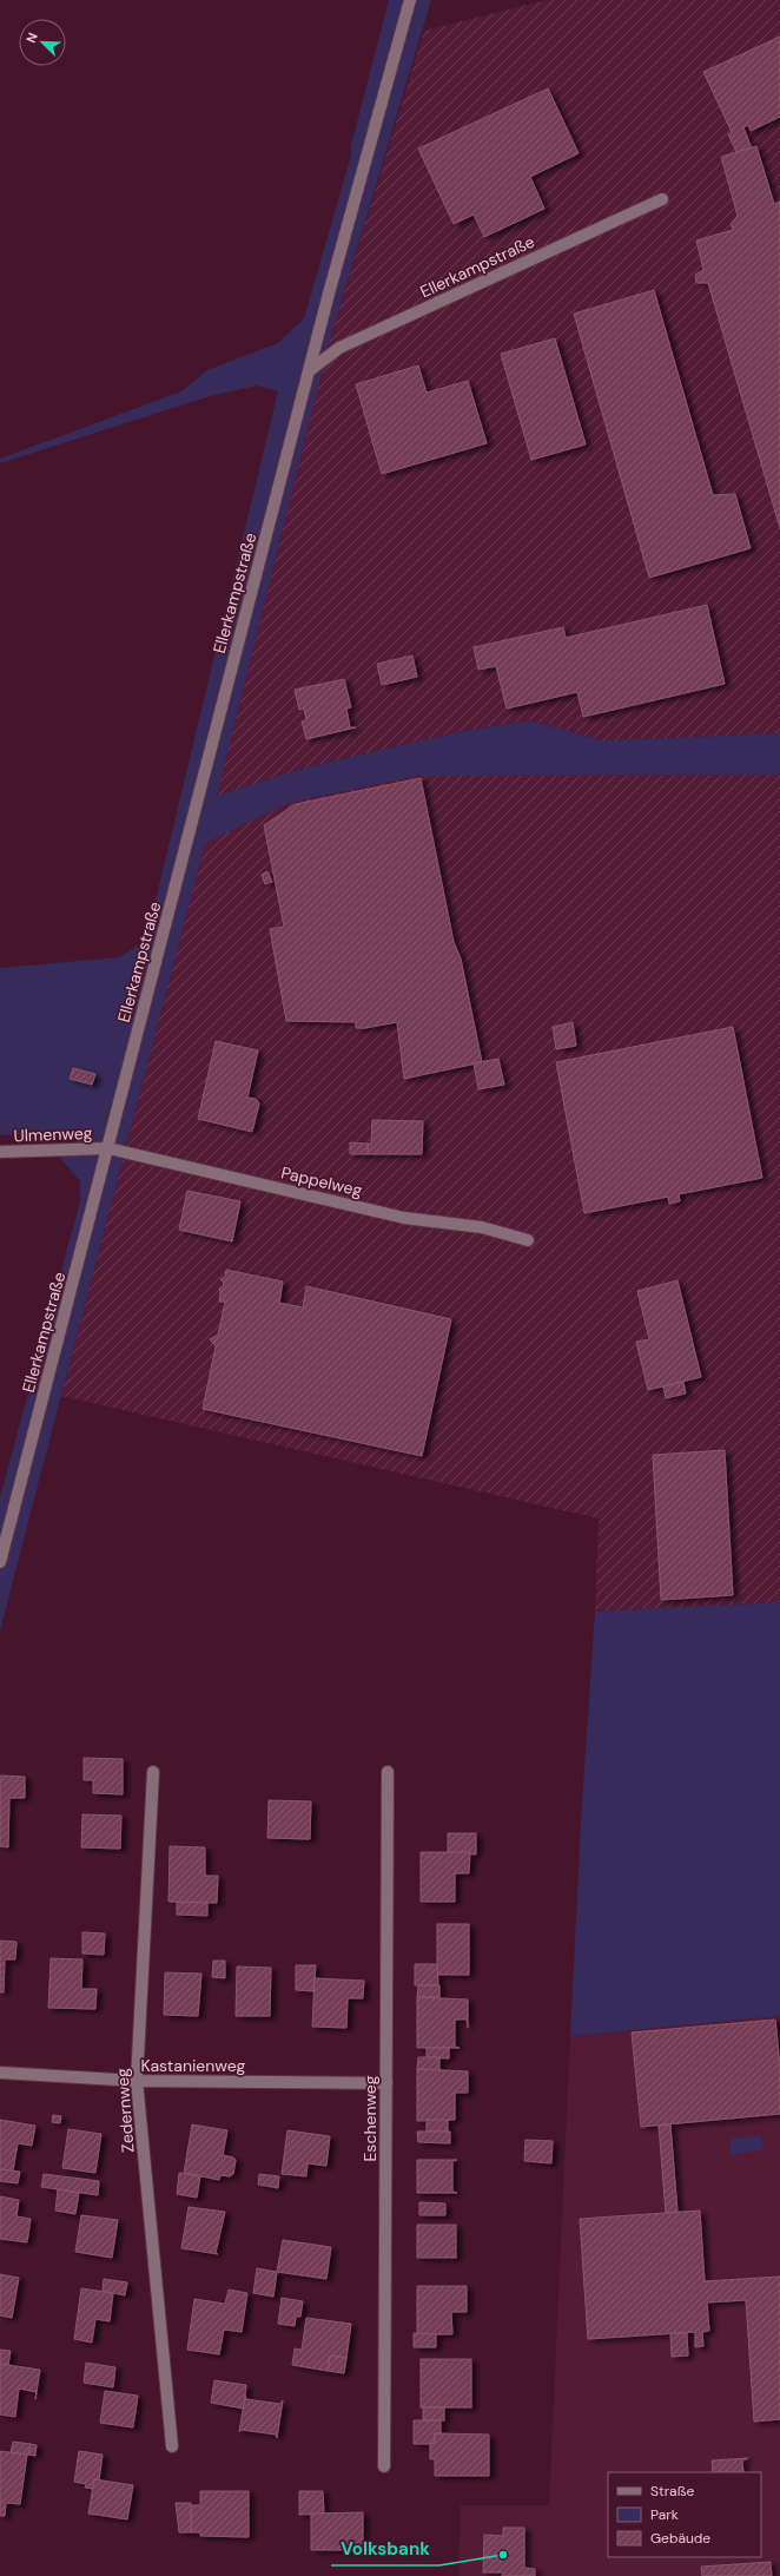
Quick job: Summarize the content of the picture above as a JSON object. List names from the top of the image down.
{
  "streets": {
    "street": [
      "Ellerkampstraße",
      "Ulmenweg",
      "Pappelweg",
      "Kastanienweg",
      "Zedernweg",
      "Eschenweg"
    ]
  },
  "crossings": [
    ["Ellerkampstraße", "Ulmenweg"],
    ["Ellerkampstraße", "Pappelweg"],
    ["Ulmenweg", "Pappelweg"],
    ["Kastanienweg", "Zedernweg"],
    ["Kastanienweg", "Eschenweg"]
  ],
  "places": ["Volksbank"],
  "legend": ["Straße", "Park", "Gebäude"],
  "north": "top left"
}
